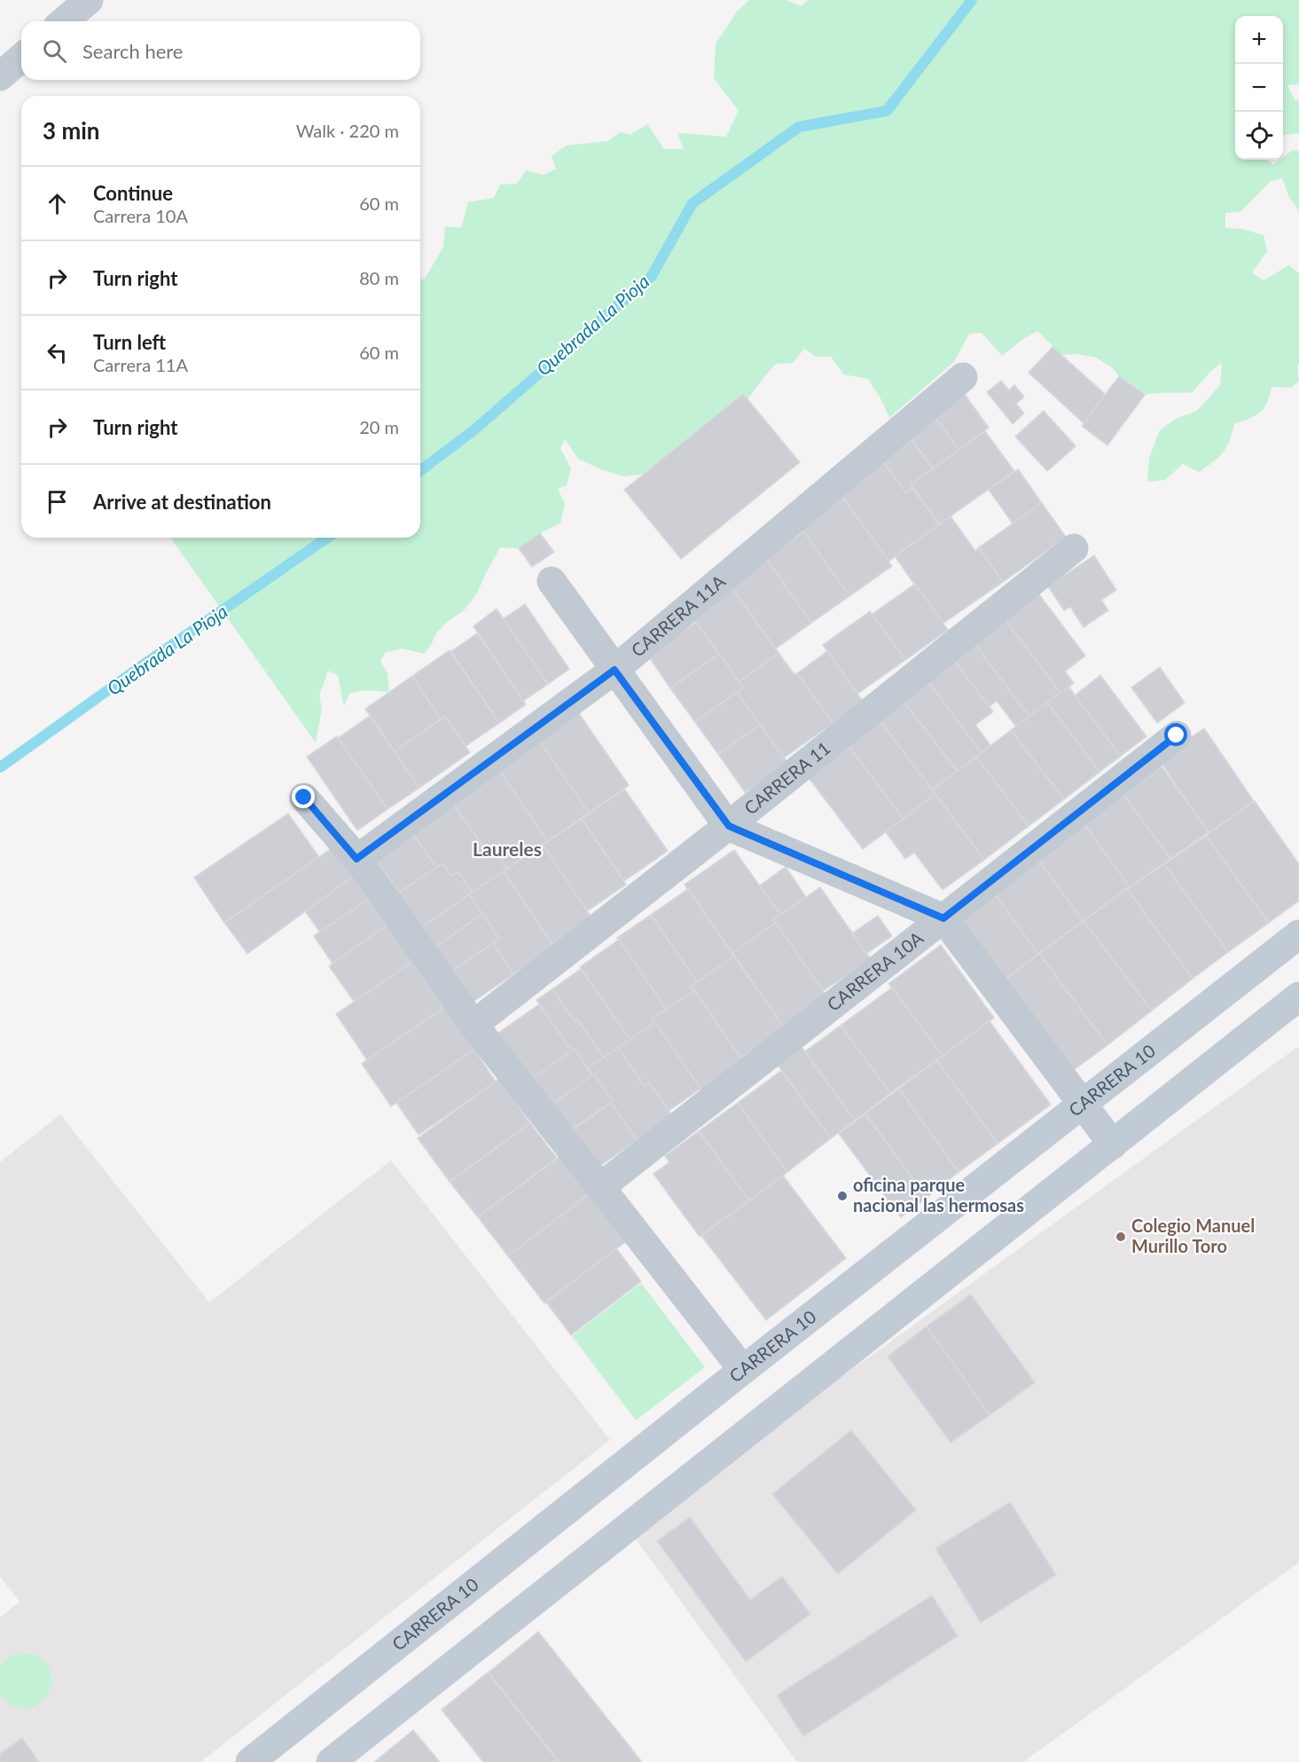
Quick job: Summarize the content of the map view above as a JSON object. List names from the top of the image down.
{
  "streets": {
    "main road": ["CARRERA 10"],
    "street": ["CARRERA 11A", "CARRERA 11", "CARRERA 10A"]
  },
  "districts": ["Laureles"],
  "water": ["Quebrada La Pioja"],
  "places": ["oficina parque nacional las hermosas", "Colegio Manuel Murillo Toro"],
  "page": {
    "map_buttons": ["+", "−"],
    "search": "Search here",
    "heading": ["3 min", "Walk · 220 m"],
    "list": [
      ["Continue", "Carrera 10A", "60 m"],
      ["Turn right", "80 m"],
      ["Turn left", "Carrera 11A", "60 m"],
      ["Turn right", "20 m"],
      "Arrive at destination"
    ]
  }
}
